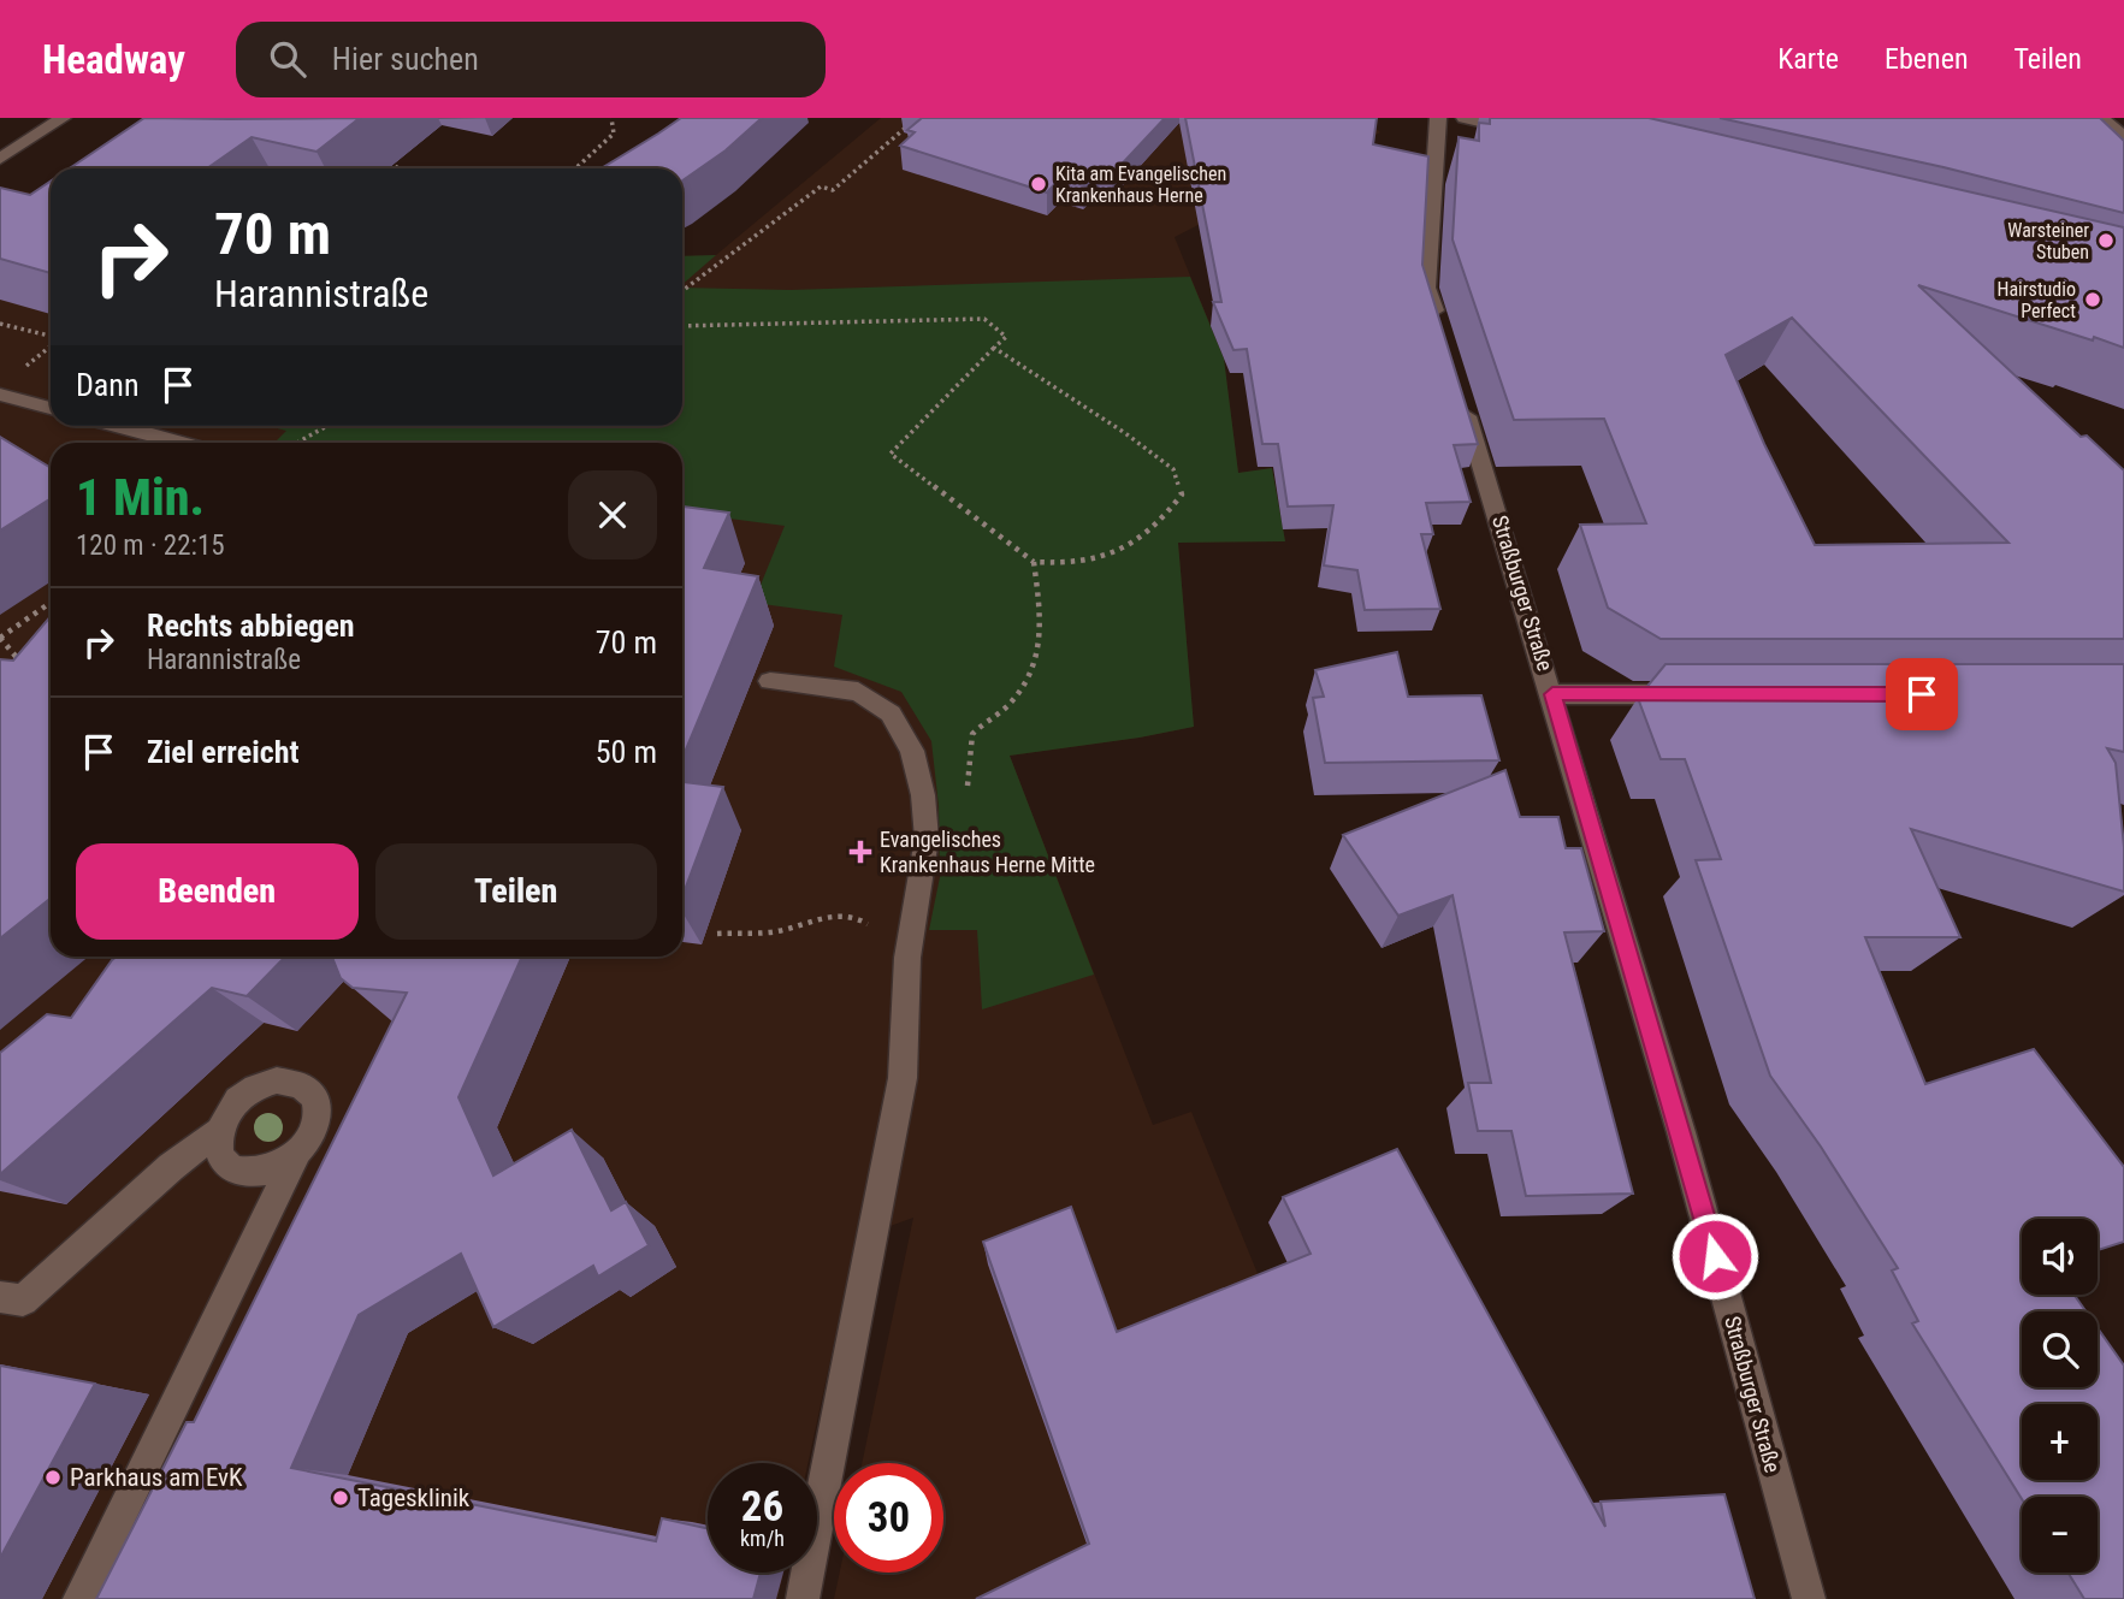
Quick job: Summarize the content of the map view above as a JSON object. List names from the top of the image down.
{
  "streets": {
    "street": ["Straßburger Straße"]
  },
  "places": {
    "other": [
      "Kita am Evangelischen Krankenhaus Herne",
      "Warsteiner Stuben",
      "Hairstudio Perfect",
      "Parkhaus am EvK",
      "Tagesklinik"
    ],
    "health": ["Evangelisches Krankenhaus Herne Mitte"]
  },
  "page": {
    "header": "Headway",
    "search": "Hier suchen",
    "nav": ["Karte", "Ebenen", "Teilen"],
    "turn": ["70 m", "Harannistraße"],
    "then": "Dann",
    "heading": ["1 Min.", "120 m · 22:15"],
    "list": [
      {
        "name": "Rechts abbiegen",
        "note": "Harannistraße",
        "value": "70 m"
      },
      {
        "name": "Ziel erreicht",
        "value": "50 m"
      }
    ],
    "buttons": ["Beenden", "Teilen"],
    "map_buttons": ["+", "−"],
    "speed": "26 km/h",
    "limit": "30"
  }
}
